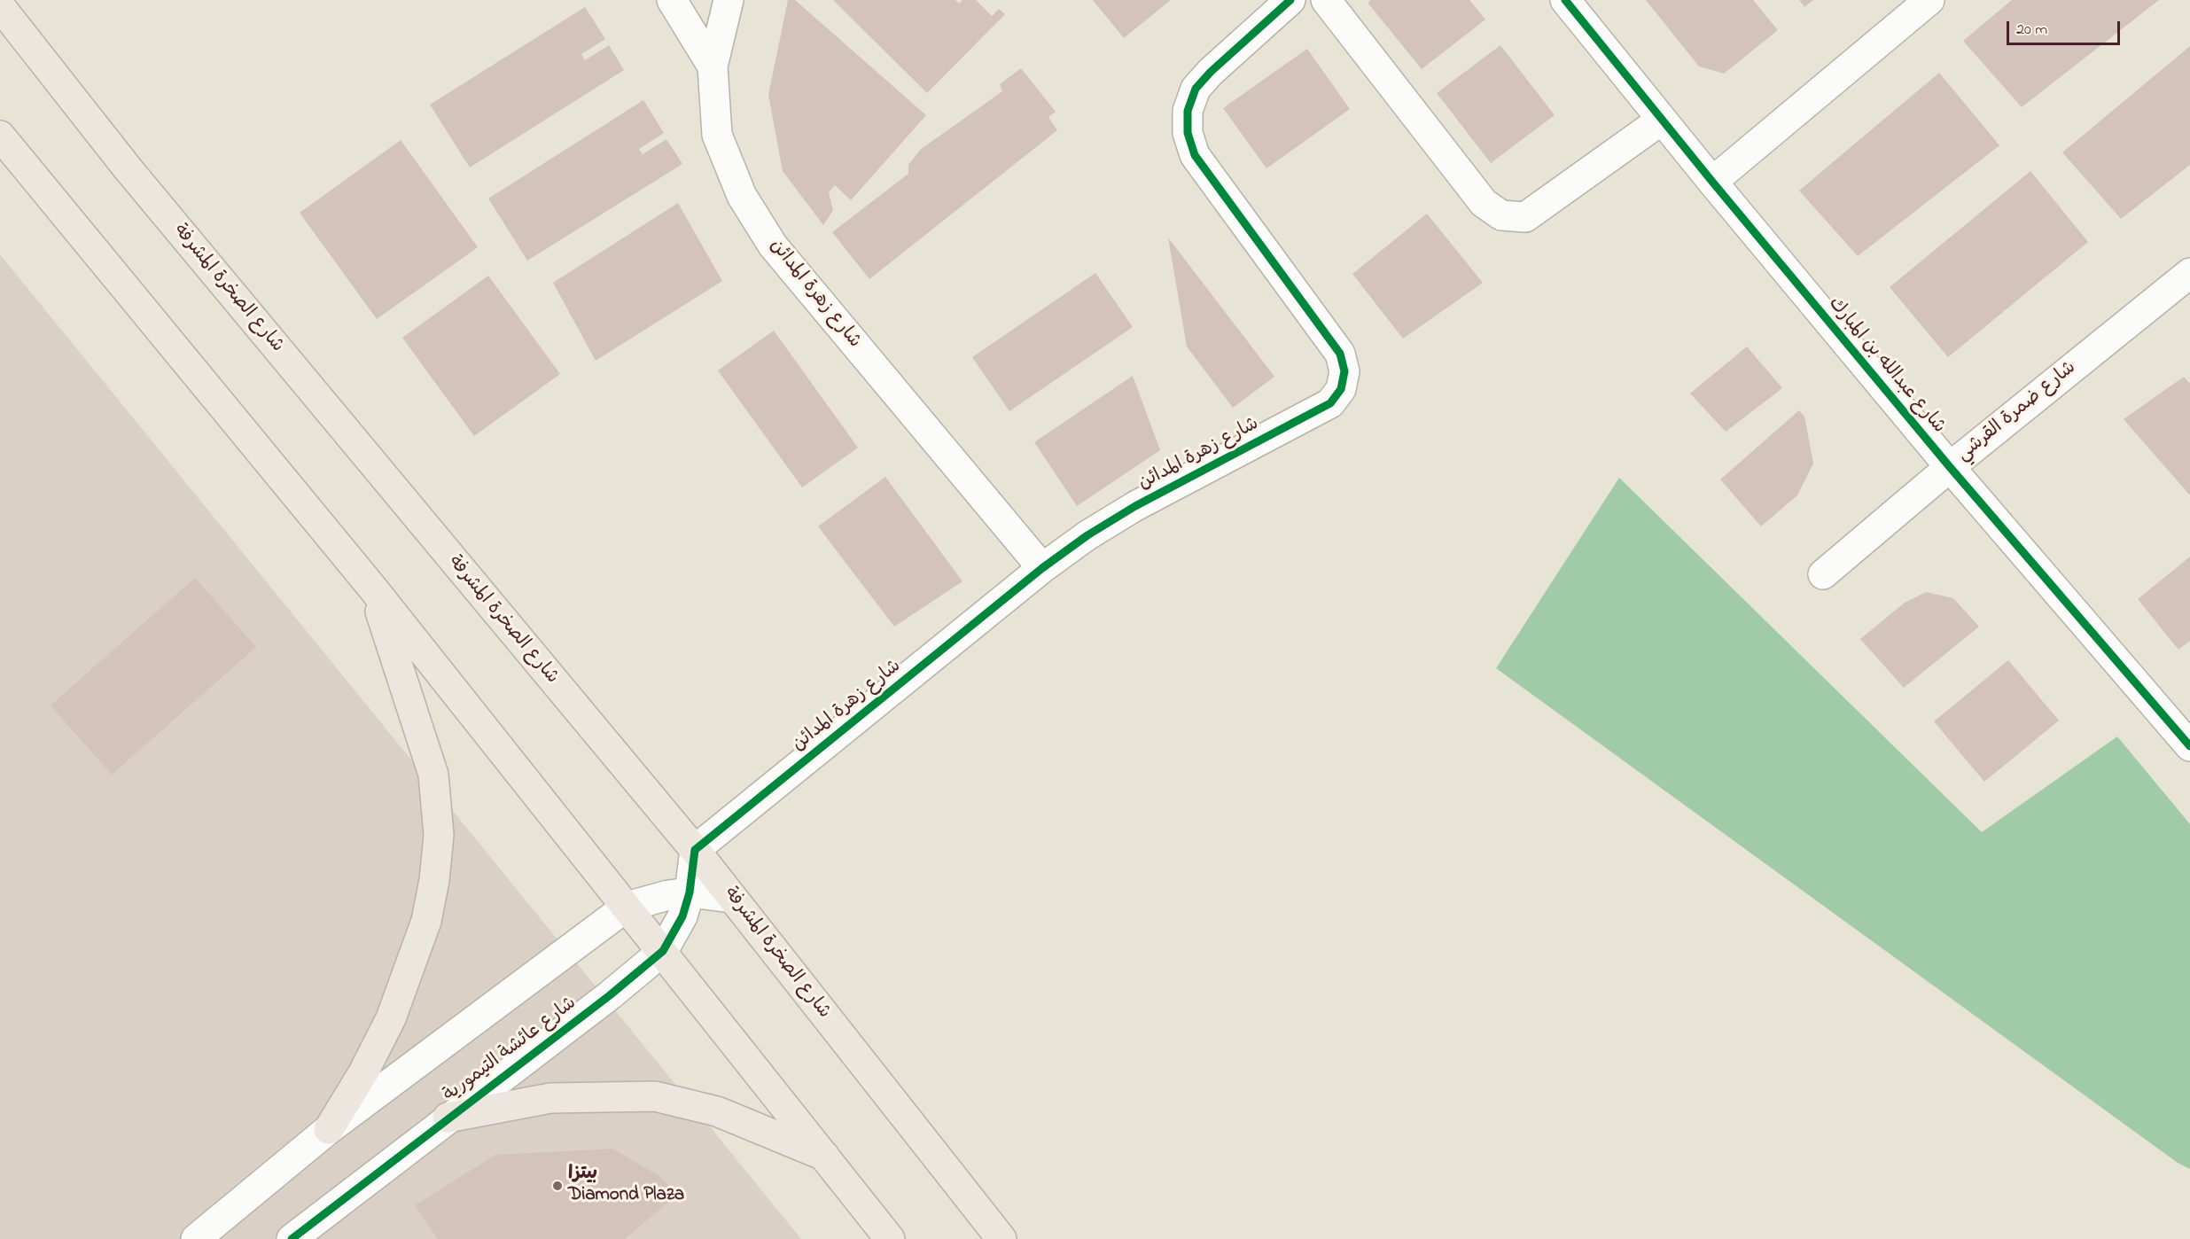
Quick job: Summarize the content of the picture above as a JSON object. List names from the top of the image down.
{
  "streets": {
    "main road": ["شارع الصخرة المشرفة"],
    "street": [
      "شارع زهرة المدائن",
      "شارع عبدالله بن المبارك",
      "شارع ضمرة القرشي",
      "شارع عائشة التيمورية"
    ]
  },
  "crossings": [
    ["شارع الصخرة المشرفة", "شارع زهرة المدائن"],
    ["شارع الصخرة المشرفة", "شارع عائشة التيمورية"],
    ["شارع زهرة المدائن", "شارع عائشة التيمورية"],
    ["شارع عبدالله بن المبارك", "شارع ضمرة القرشي"]
  ],
  "places": ["بيتزا Diamond Plaza"],
  "scale_bar": "20 m"
}
